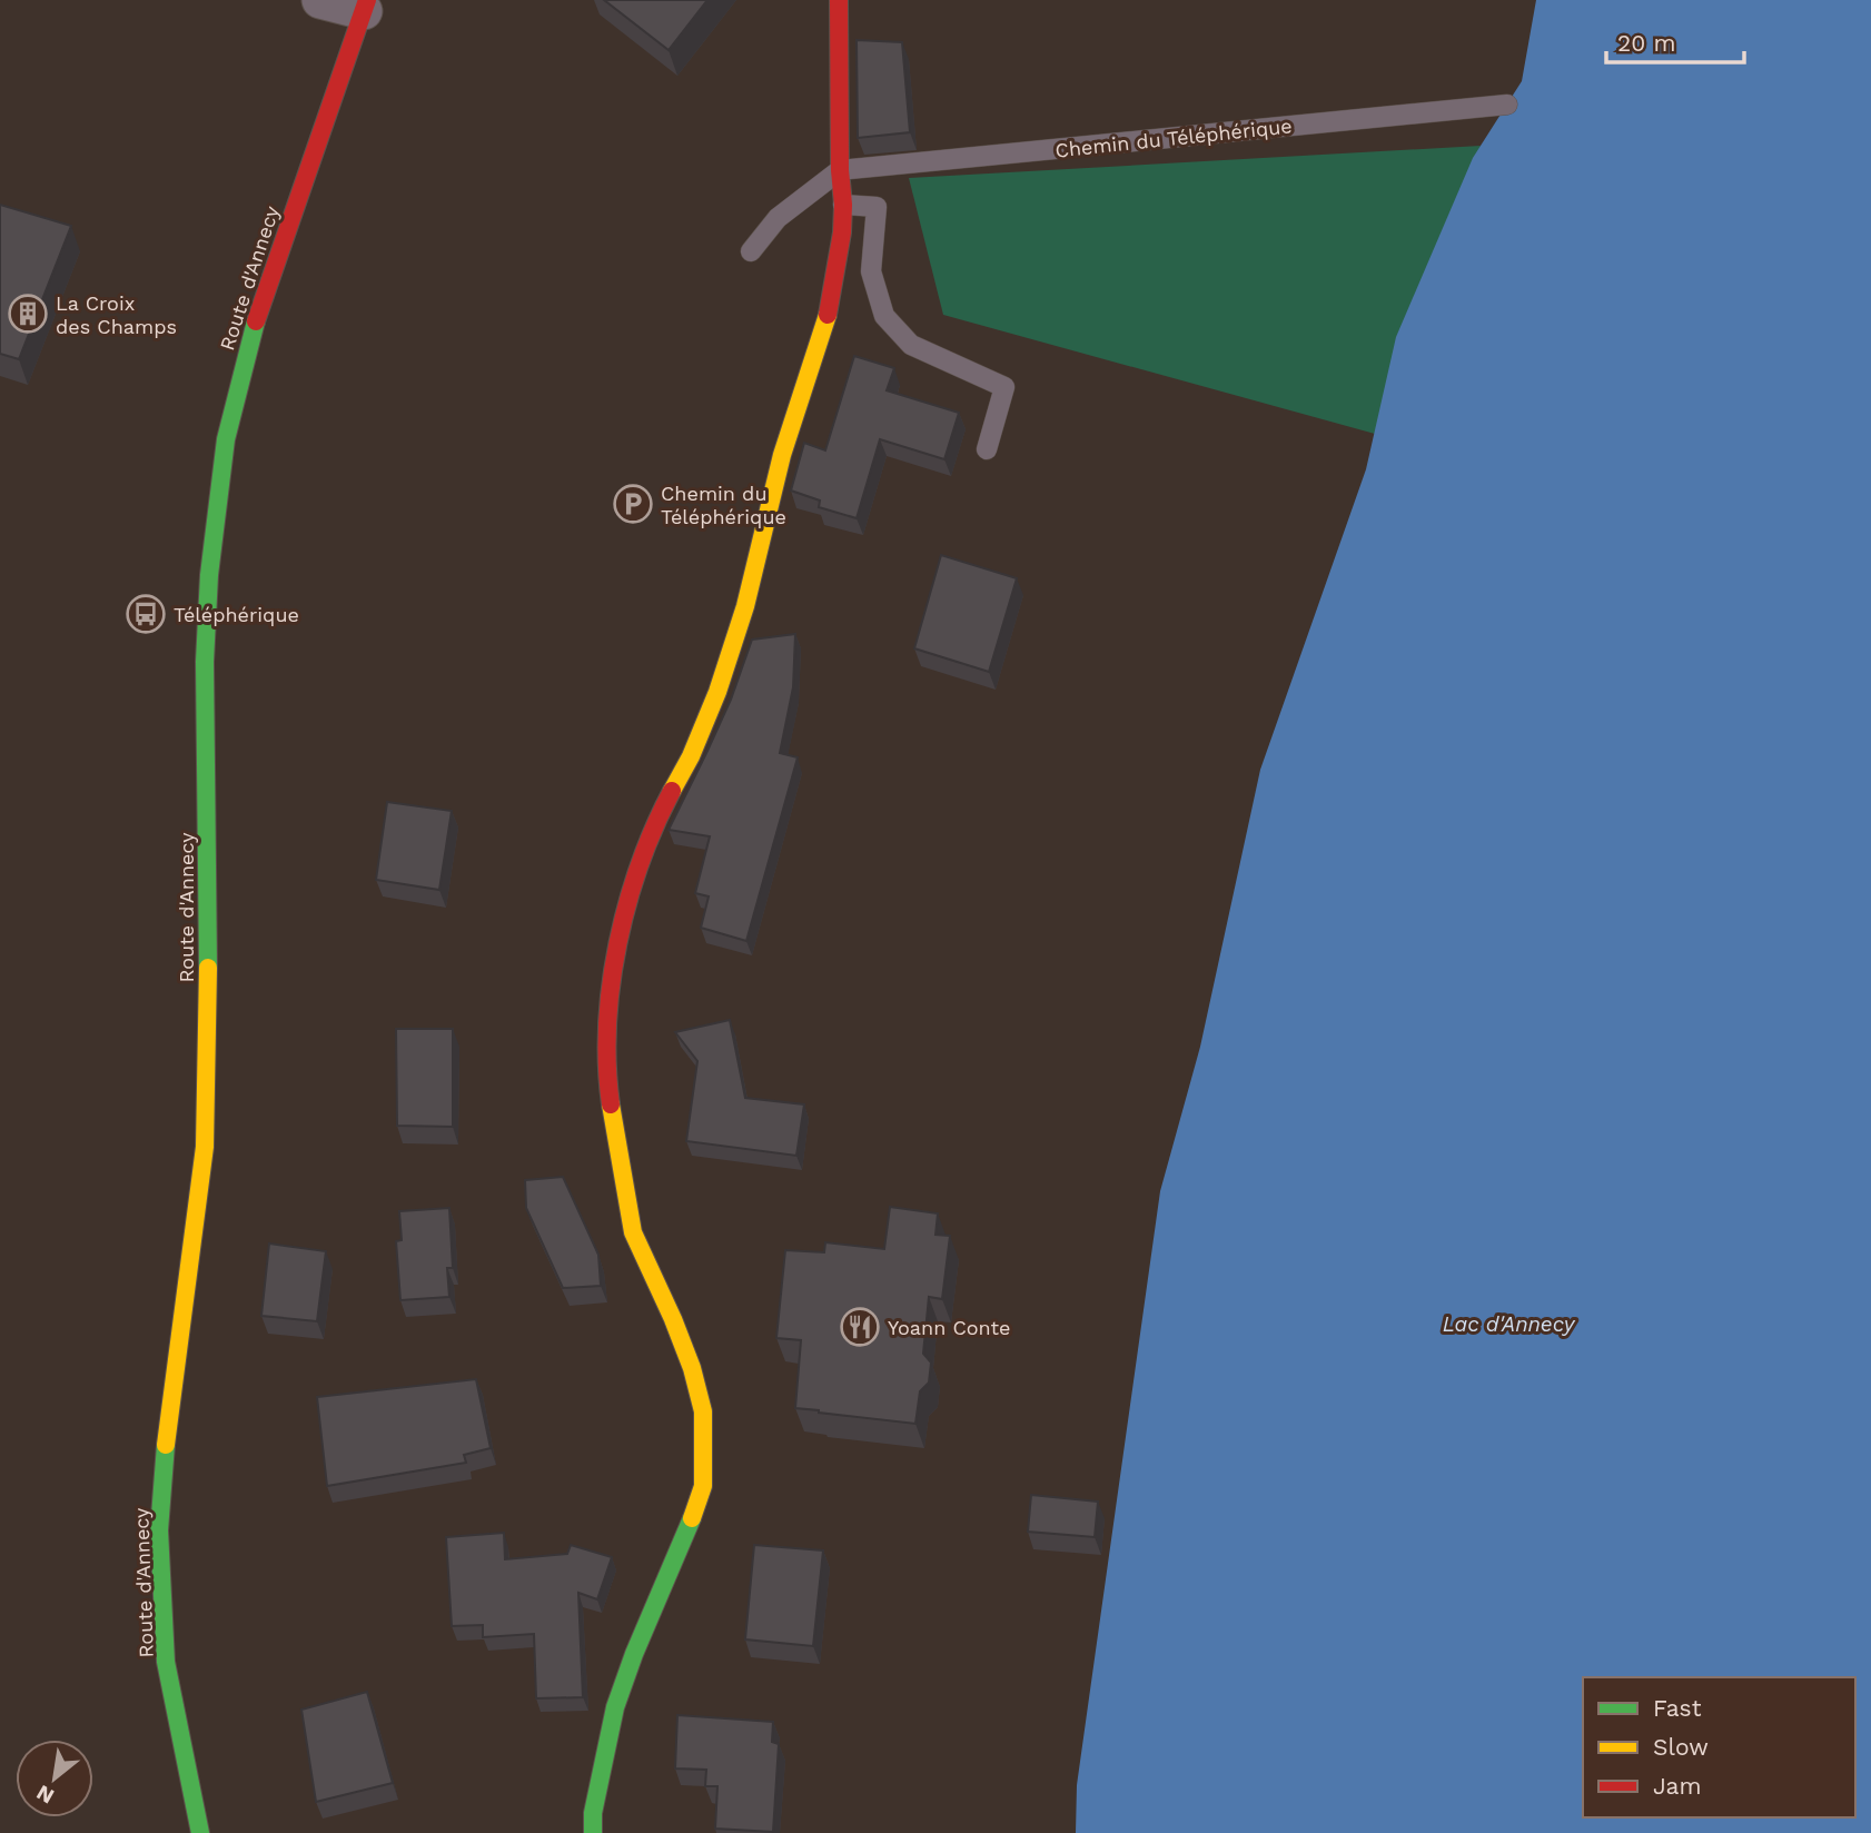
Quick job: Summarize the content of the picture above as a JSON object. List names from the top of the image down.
{
  "streets": {
    "street": ["Route d'Annecy"],
    "lane": ["Chemin du Téléphérique"]
  },
  "water": ["Lac d'Annecy"],
  "places": {
    "building": ["La Croix des Champs"],
    "parking": ["Chemin du Téléphérique"],
    "bus stop": ["Téléphérique"],
    "restaurant": ["Yoann Conte"]
  },
  "legend": ["Fast", "Slow", "Jam"],
  "scale_bar": "20 m",
  "north": "bottom left"
}
